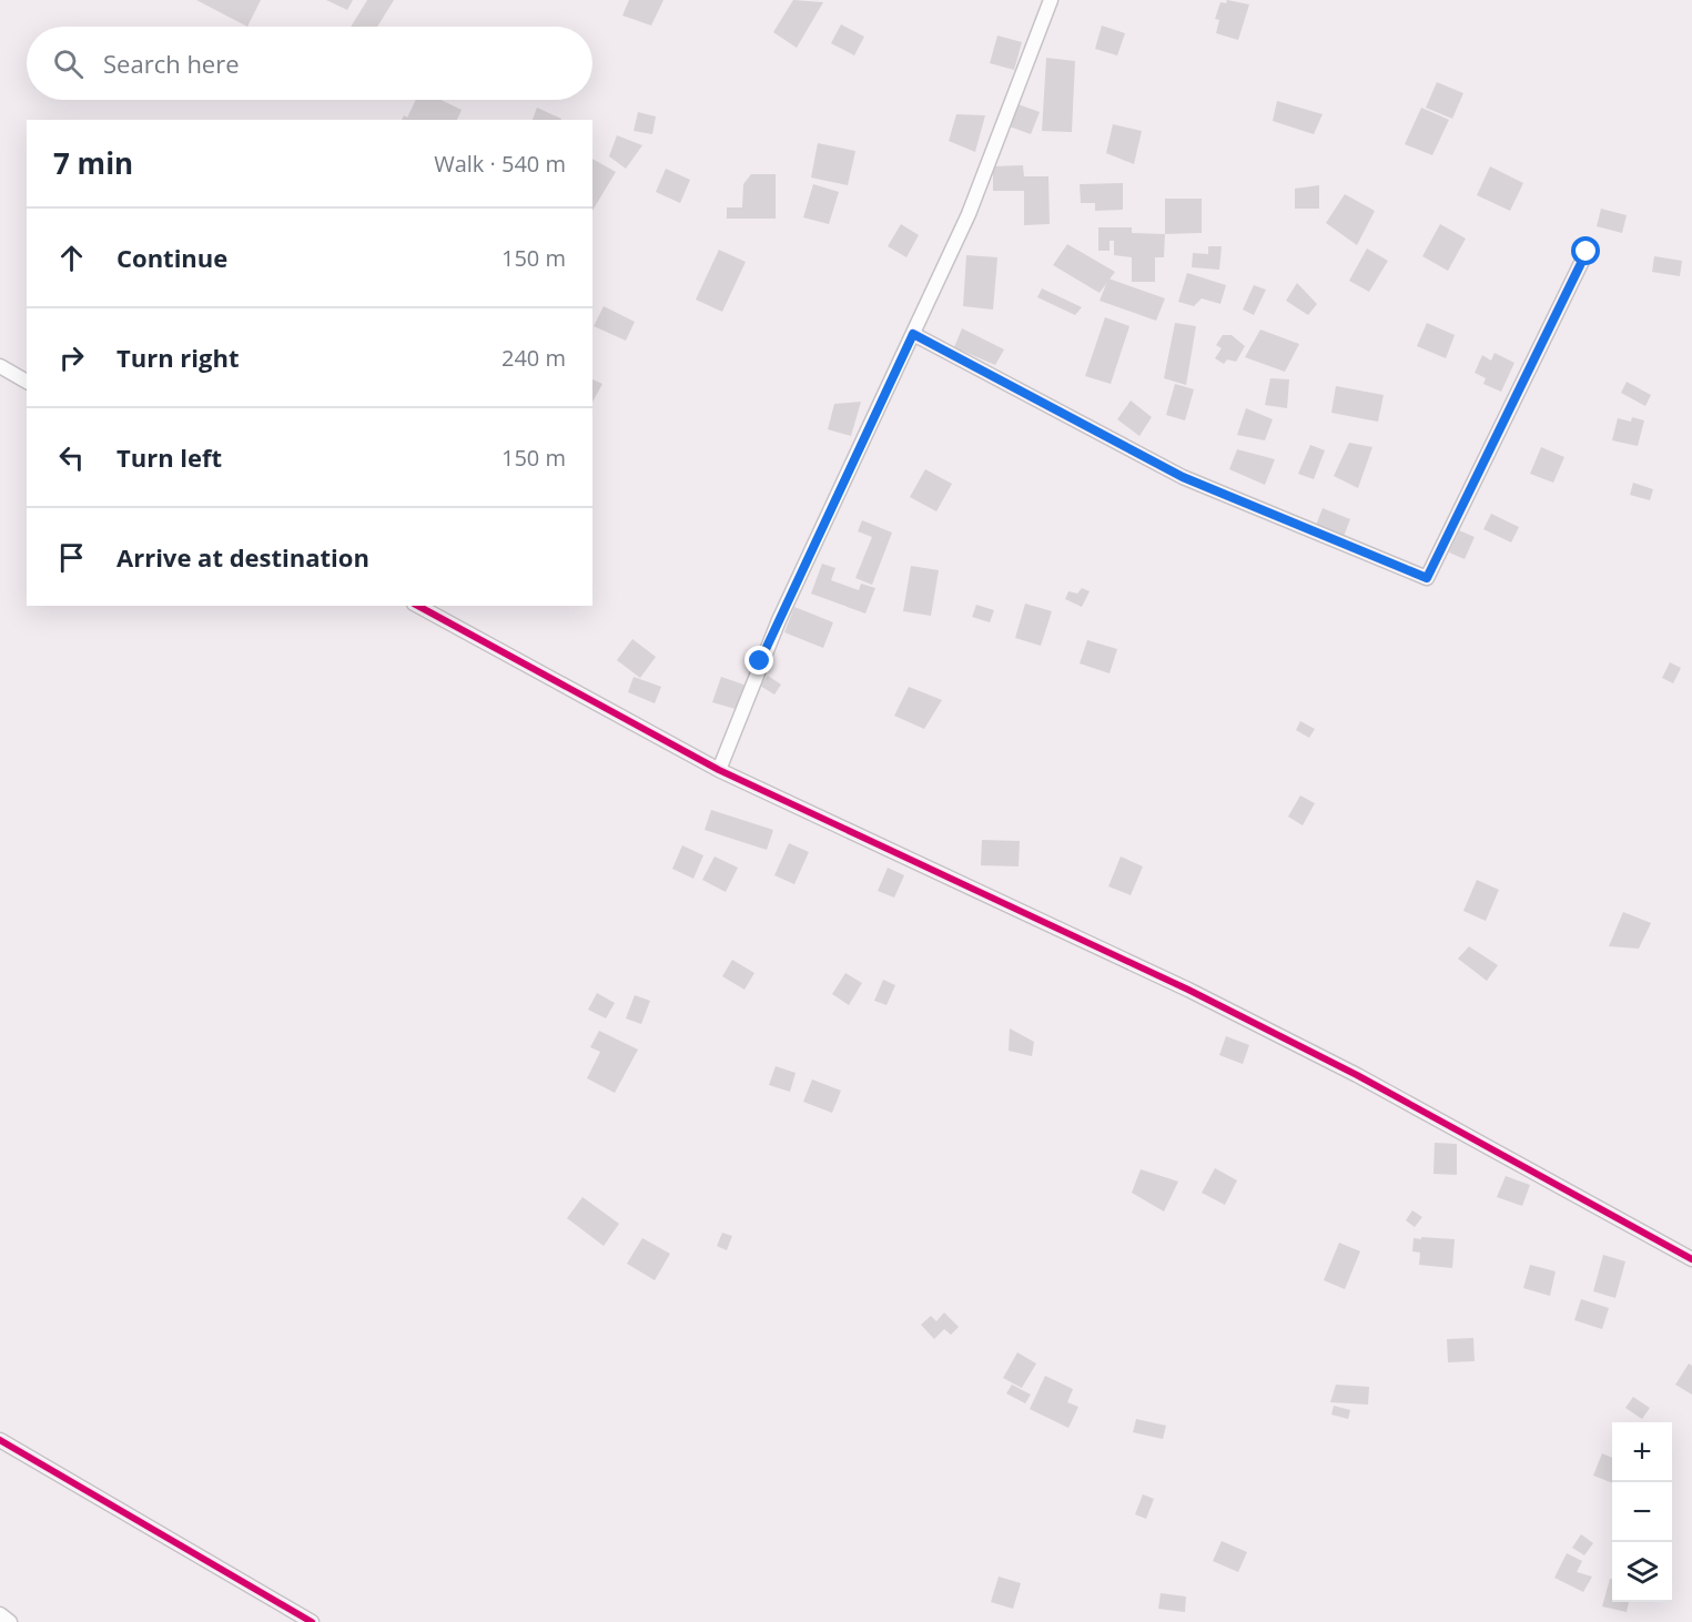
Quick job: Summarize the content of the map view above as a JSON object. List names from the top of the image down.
{
  "page": {
    "search": "Search here",
    "heading": ["7 min", "Walk · 540 m"],
    "list": [
      ["Continue", "150 m"],
      ["Turn right", "240 m"],
      ["Turn left", "150 m"],
      "Arrive at destination"
    ],
    "map_buttons": ["+", "−"]
  }
}
